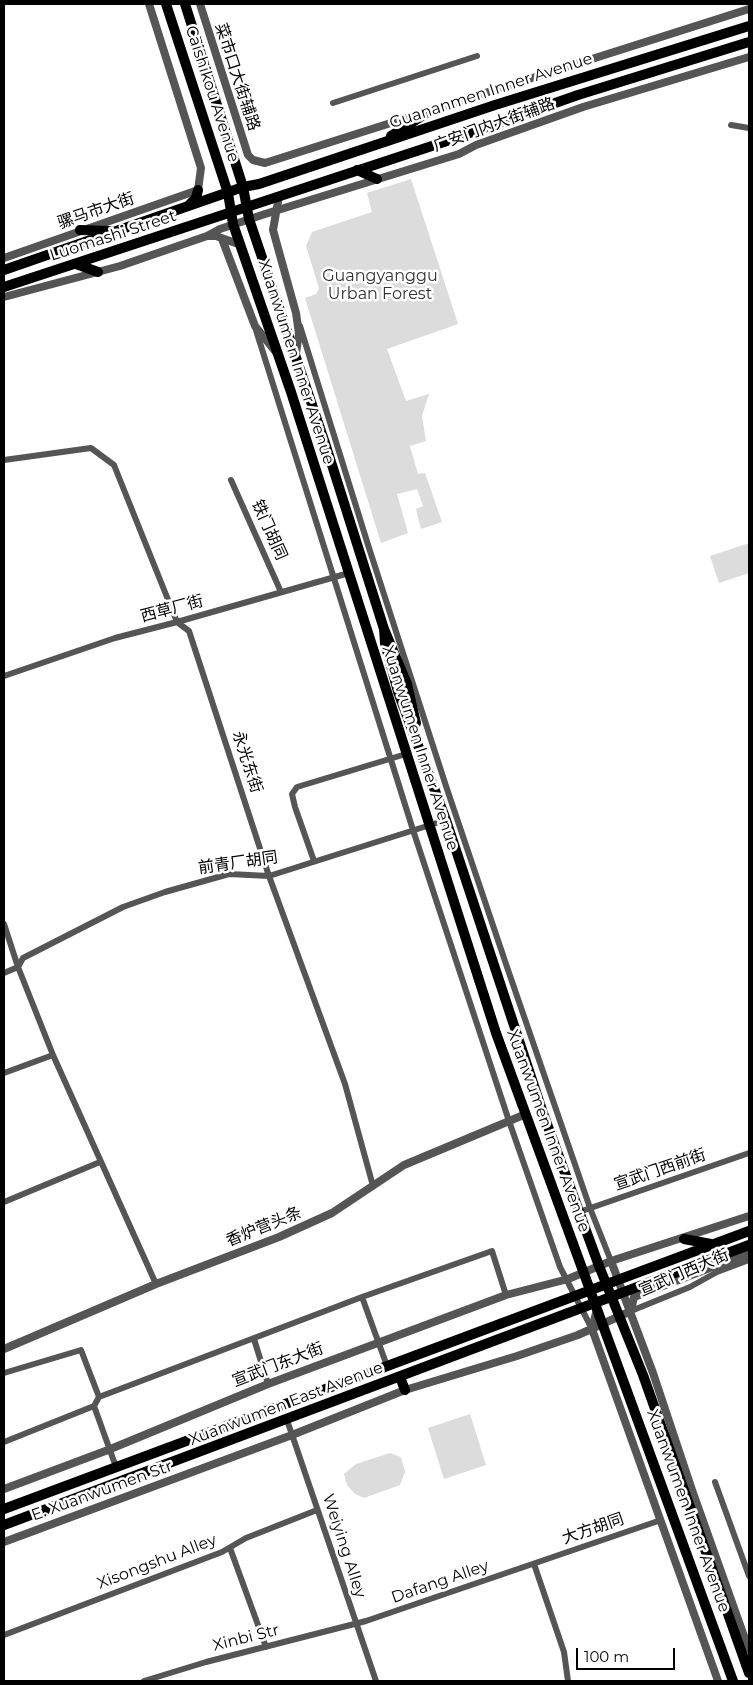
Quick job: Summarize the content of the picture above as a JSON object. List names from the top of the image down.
{
  "streets": {
    "main road": [
      "Guananmen Inner Avenue",
      "Caishikou Avenue",
      "Luomashi Street",
      "Xuanwumen Inner Avenue",
      "Xuanwumen East Avenue"
    ],
    "street": [
      "菜市口大街辅路",
      "广安门内大街辅路",
      "骡马市大街",
      "铁门胡同",
      "西草厂街",
      "永光东街",
      "前青厂胡同",
      "宣武门西前街",
      "香炉营头条",
      "宣武门西大街",
      "宣武门东大街",
      "E. Xuanwumen Str",
      "大方胡同",
      "Weiying Alley",
      "Xisongshu Alley",
      "Dafang Alley",
      "Xinbi Str"
    ]
  },
  "crossings": [
    ["菜市口大街辅路", "广安门内大街辅路"],
    ["Guananmen Inner Avenue", "Caishikou Avenue"],
    ["Guananmen Inner Avenue", "Luomashi Street"],
    ["Guananmen Inner Avenue", "Xuanwumen Inner Avenue"],
    ["Caishikou Avenue", "Luomashi Street"],
    ["Caishikou Avenue", "Xuanwumen Inner Avenue"],
    ["广安门内大街辅路", "Xuanwumen Inner Avenue"],
    ["Luomashi Street", "Xuanwumen Inner Avenue"],
    ["Xuanwumen Inner Avenue", "西草厂街"],
    ["Xuanwumen Inner Avenue", "前青厂胡同"],
    ["Xuanwumen Inner Avenue", "宣武门西前街"],
    ["Xuanwumen Inner Avenue", "香炉营头条"],
    ["Xuanwumen Inner Avenue", "宣武门东大街"],
    ["Xuanwumen Inner Avenue", "Xuanwumen East Avenue"],
    ["铁门胡同", "西草厂街"],
    ["西草厂街", "永光东街"],
    ["永光东街", "前青厂胡同"],
    ["永光东街", "香炉营头条"],
    ["Xuanwumen East Avenue", "Weiying Alley"],
    ["E. Xuanwumen Str", "Weiying Alley"],
    ["大方胡同", "Dafang Alley"],
    ["Weiying Alley", "Xisongshu Alley"],
    ["Weiying Alley", "Dafang Alley"],
    ["Weiying Alley", "Xinbi Str"],
    ["Dafang Alley", "Xinbi Str"]
  ],
  "parks": ["Guangyanggu Urban Forest"],
  "scale_bar": "100 m"
}
